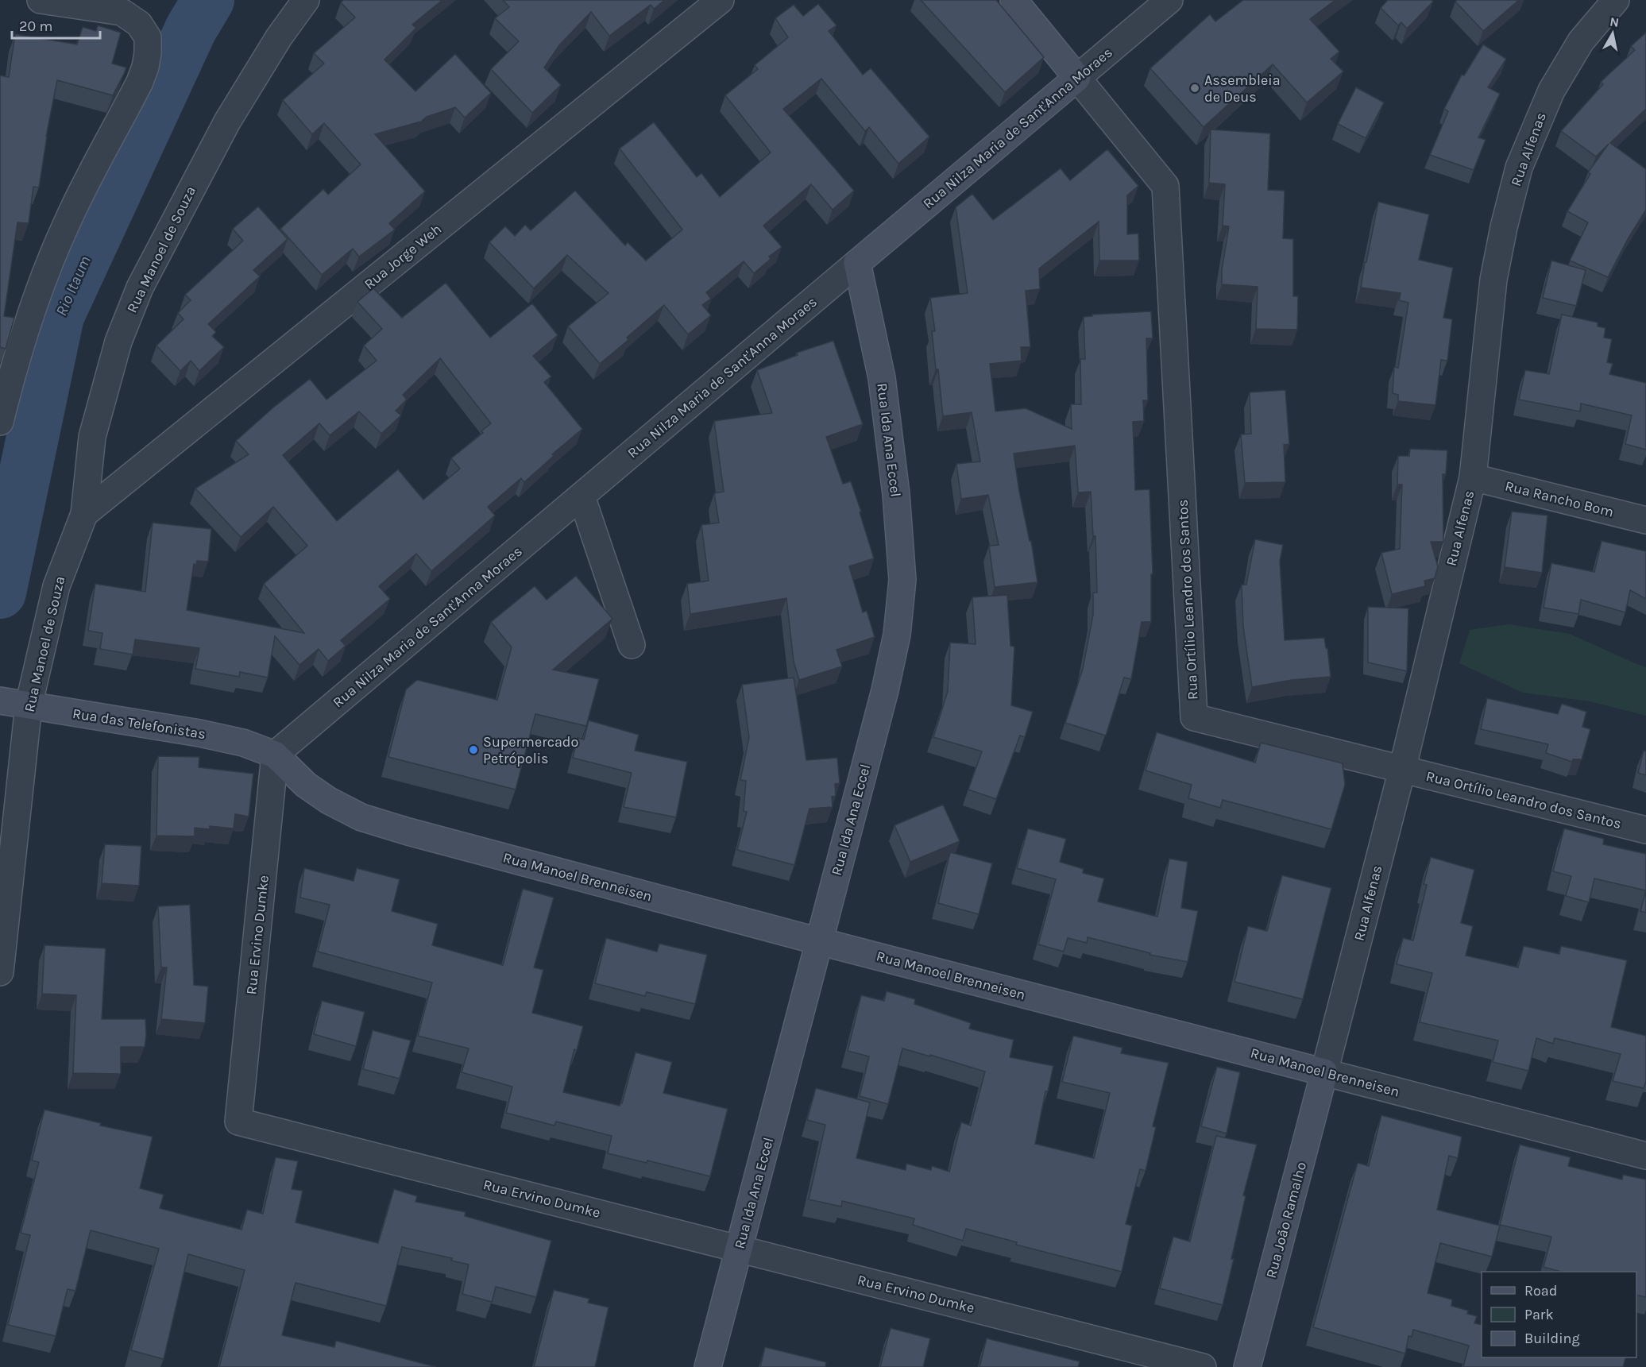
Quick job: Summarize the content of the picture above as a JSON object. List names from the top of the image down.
{
  "streets": {
    "street": [
      "Rua Nilza Maria de Sant'Anna Moraes",
      "Rua Alfenas",
      "Rua Manoel de Souza",
      "Rua Jorge Weh",
      "Rua Ida Ana Eccel",
      "Rua Rancho Bom",
      "Rua Ortílio Leandro dos Santos",
      "Rua das Telefonistas",
      "Rua Manoel Brenneisen",
      "Rua Ervino Dumke",
      "Rua João Ramalho"
    ]
  },
  "crossings": [
    ["Rua Nilza Maria de Sant'Anna Moraes", "Rua Ida Ana Eccel"],
    ["Rua Nilza Maria de Sant'Anna Moraes", "Rua Ortílio Leandro dos Santos"],
    ["Rua Nilza Maria de Sant'Anna Moraes", "Rua das Telefonistas"],
    ["Rua Nilza Maria de Sant'Anna Moraes", "Rua Manoel Brenneisen"],
    ["Rua Nilza Maria de Sant'Anna Moraes", "Rua Ervino Dumke"],
    ["Rua Alfenas", "Rua Rancho Bom"],
    ["Rua Alfenas", "Rua Ortílio Leandro dos Santos"],
    ["Rua Alfenas", "Rua Manoel Brenneisen"],
    ["Rua Alfenas", "Rua João Ramalho"],
    ["Rua Manoel de Souza", "Rua Jorge Weh"],
    ["Rua Manoel de Souza", "Rua das Telefonistas"],
    ["Rua Ida Ana Eccel", "Rua Manoel Brenneisen"],
    ["Rua Ida Ana Eccel", "Rua Ervino Dumke"],
    ["Rua das Telefonistas", "Rua Manoel Brenneisen"],
    ["Rua das Telefonistas", "Rua Ervino Dumke"],
    ["Rua Manoel Brenneisen", "Rua Ervino Dumke"],
    ["Rua Manoel Brenneisen", "Rua João Ramalho"]
  ],
  "water": ["Rio Itaum"],
  "places": ["Assembleia de Deus", "Supermercado Petrópolis"],
  "legend": ["Road", "Park", "Building"],
  "scale_bar": "20 m",
  "north": "top"
}
